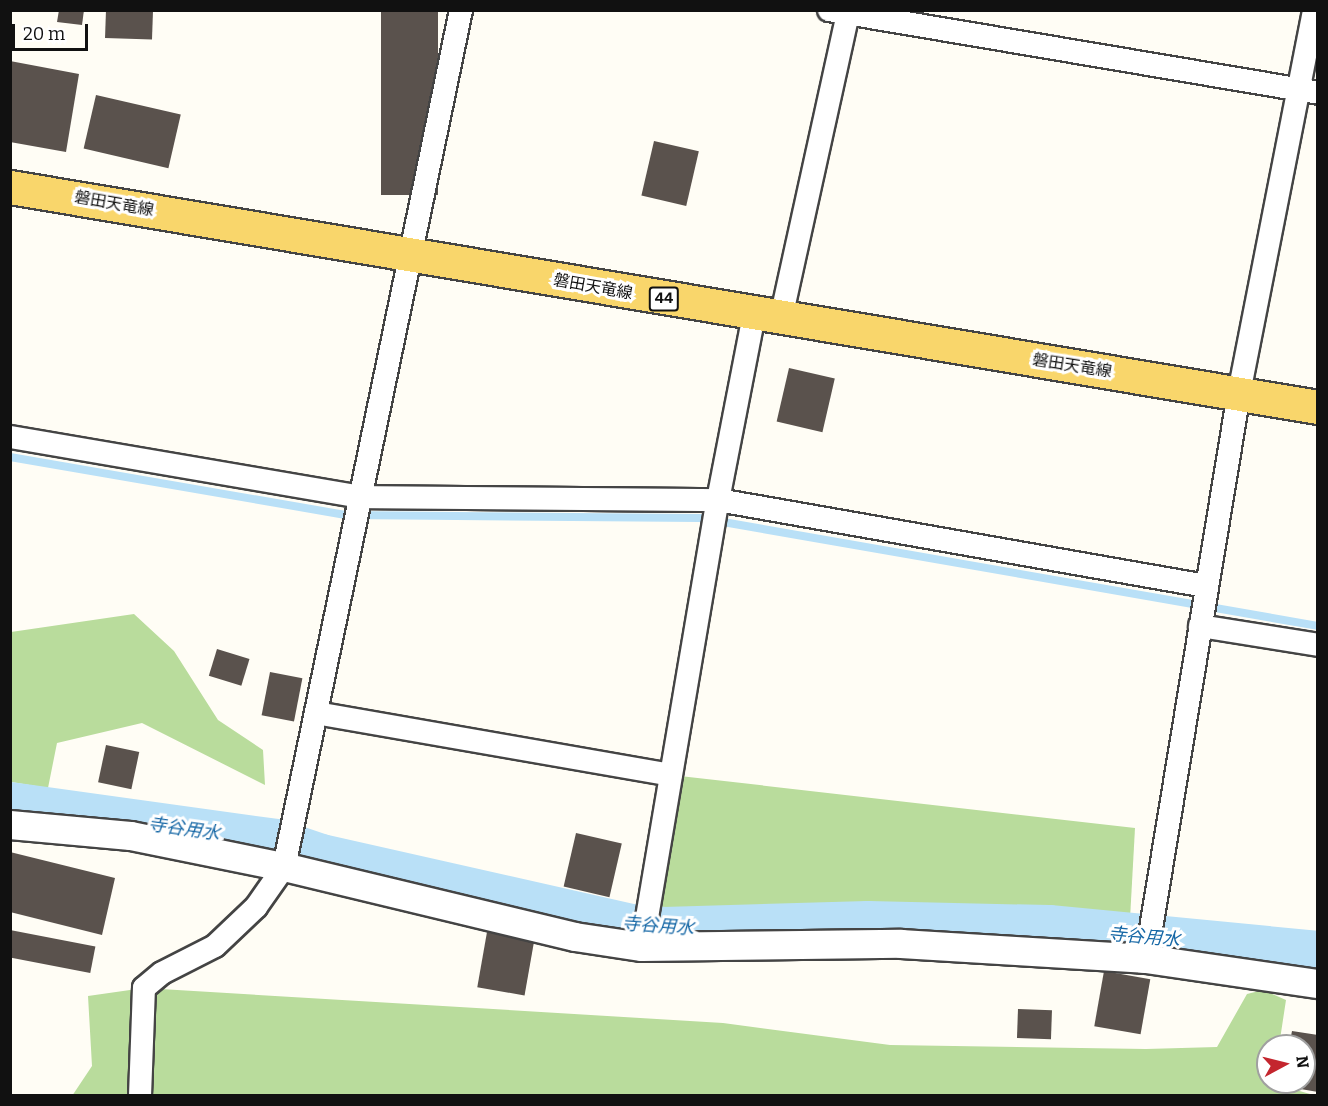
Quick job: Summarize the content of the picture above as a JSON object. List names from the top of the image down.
{
  "streets": {
    "main road": ["磐田天竜線", "44"]
  },
  "water": ["寺谷用水"],
  "scale_bar": "20 m",
  "north": "right"
}
